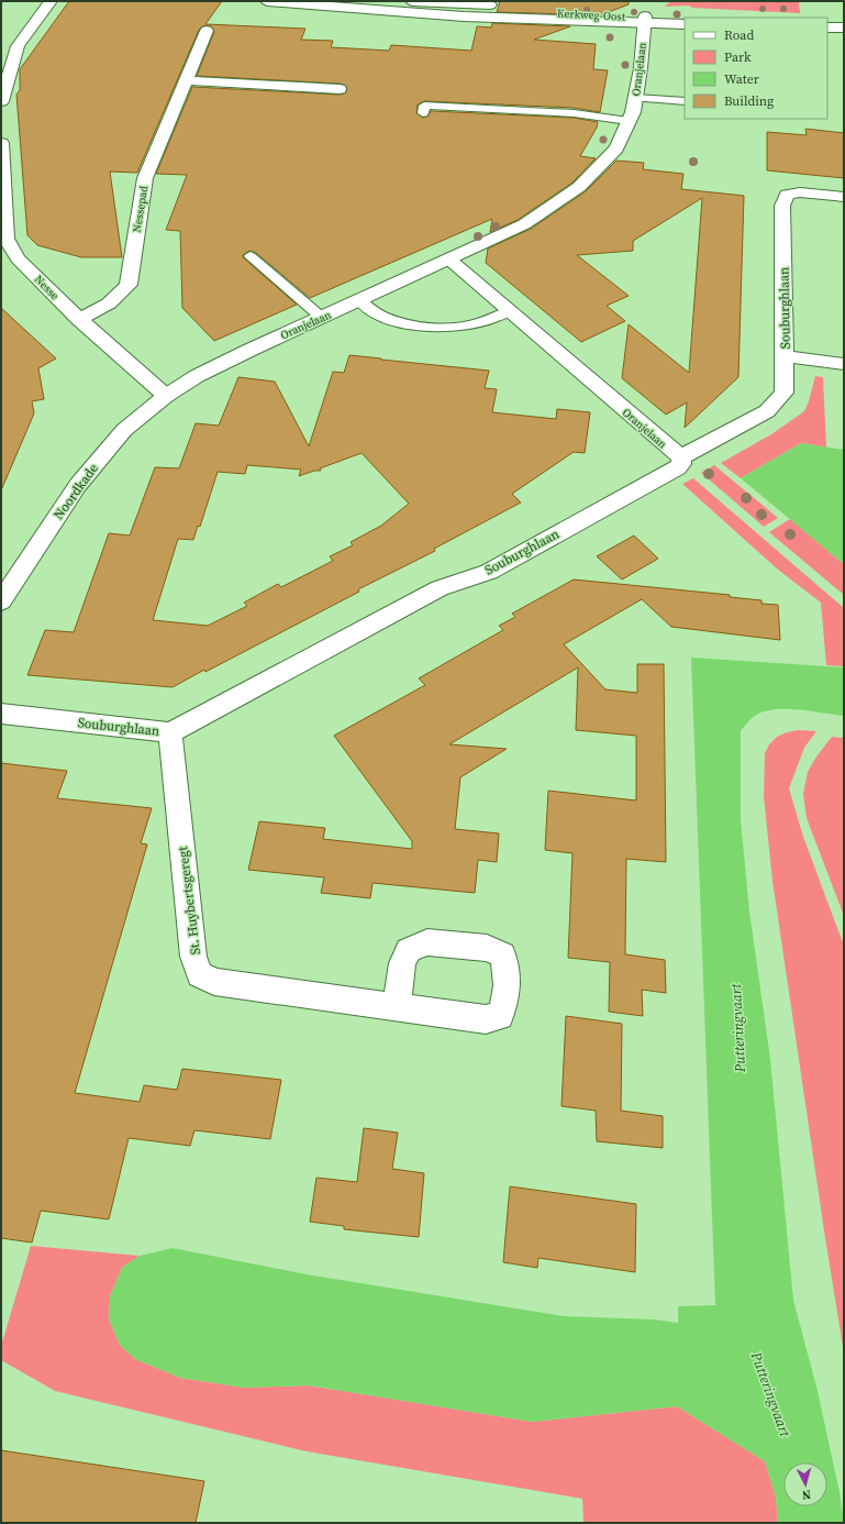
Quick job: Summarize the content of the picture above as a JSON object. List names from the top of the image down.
{
  "streets": {
    "street": [
      "Kerkweg-Oost",
      "Oranjelaan",
      "Nessepad",
      "Nesse",
      "Souburghlaan",
      "Noordkade",
      "St. Huybertsgeregt"
    ]
  },
  "crossings": [
    ["Kerkweg-Oost", "Oranjelaan"],
    ["Oranjelaan", "Nesse"],
    ["Oranjelaan", "Souburghlaan"],
    ["Oranjelaan", "Noordkade"],
    ["Nessepad", "Nesse"],
    ["Nesse", "Noordkade"],
    ["Souburghlaan", "St. Huybertsgeregt"]
  ],
  "water": ["Putteringvaart"],
  "legend": [
    "Road",
    "Park",
    "Water",
    "Building"
  ],
  "north": "bottom"
}
